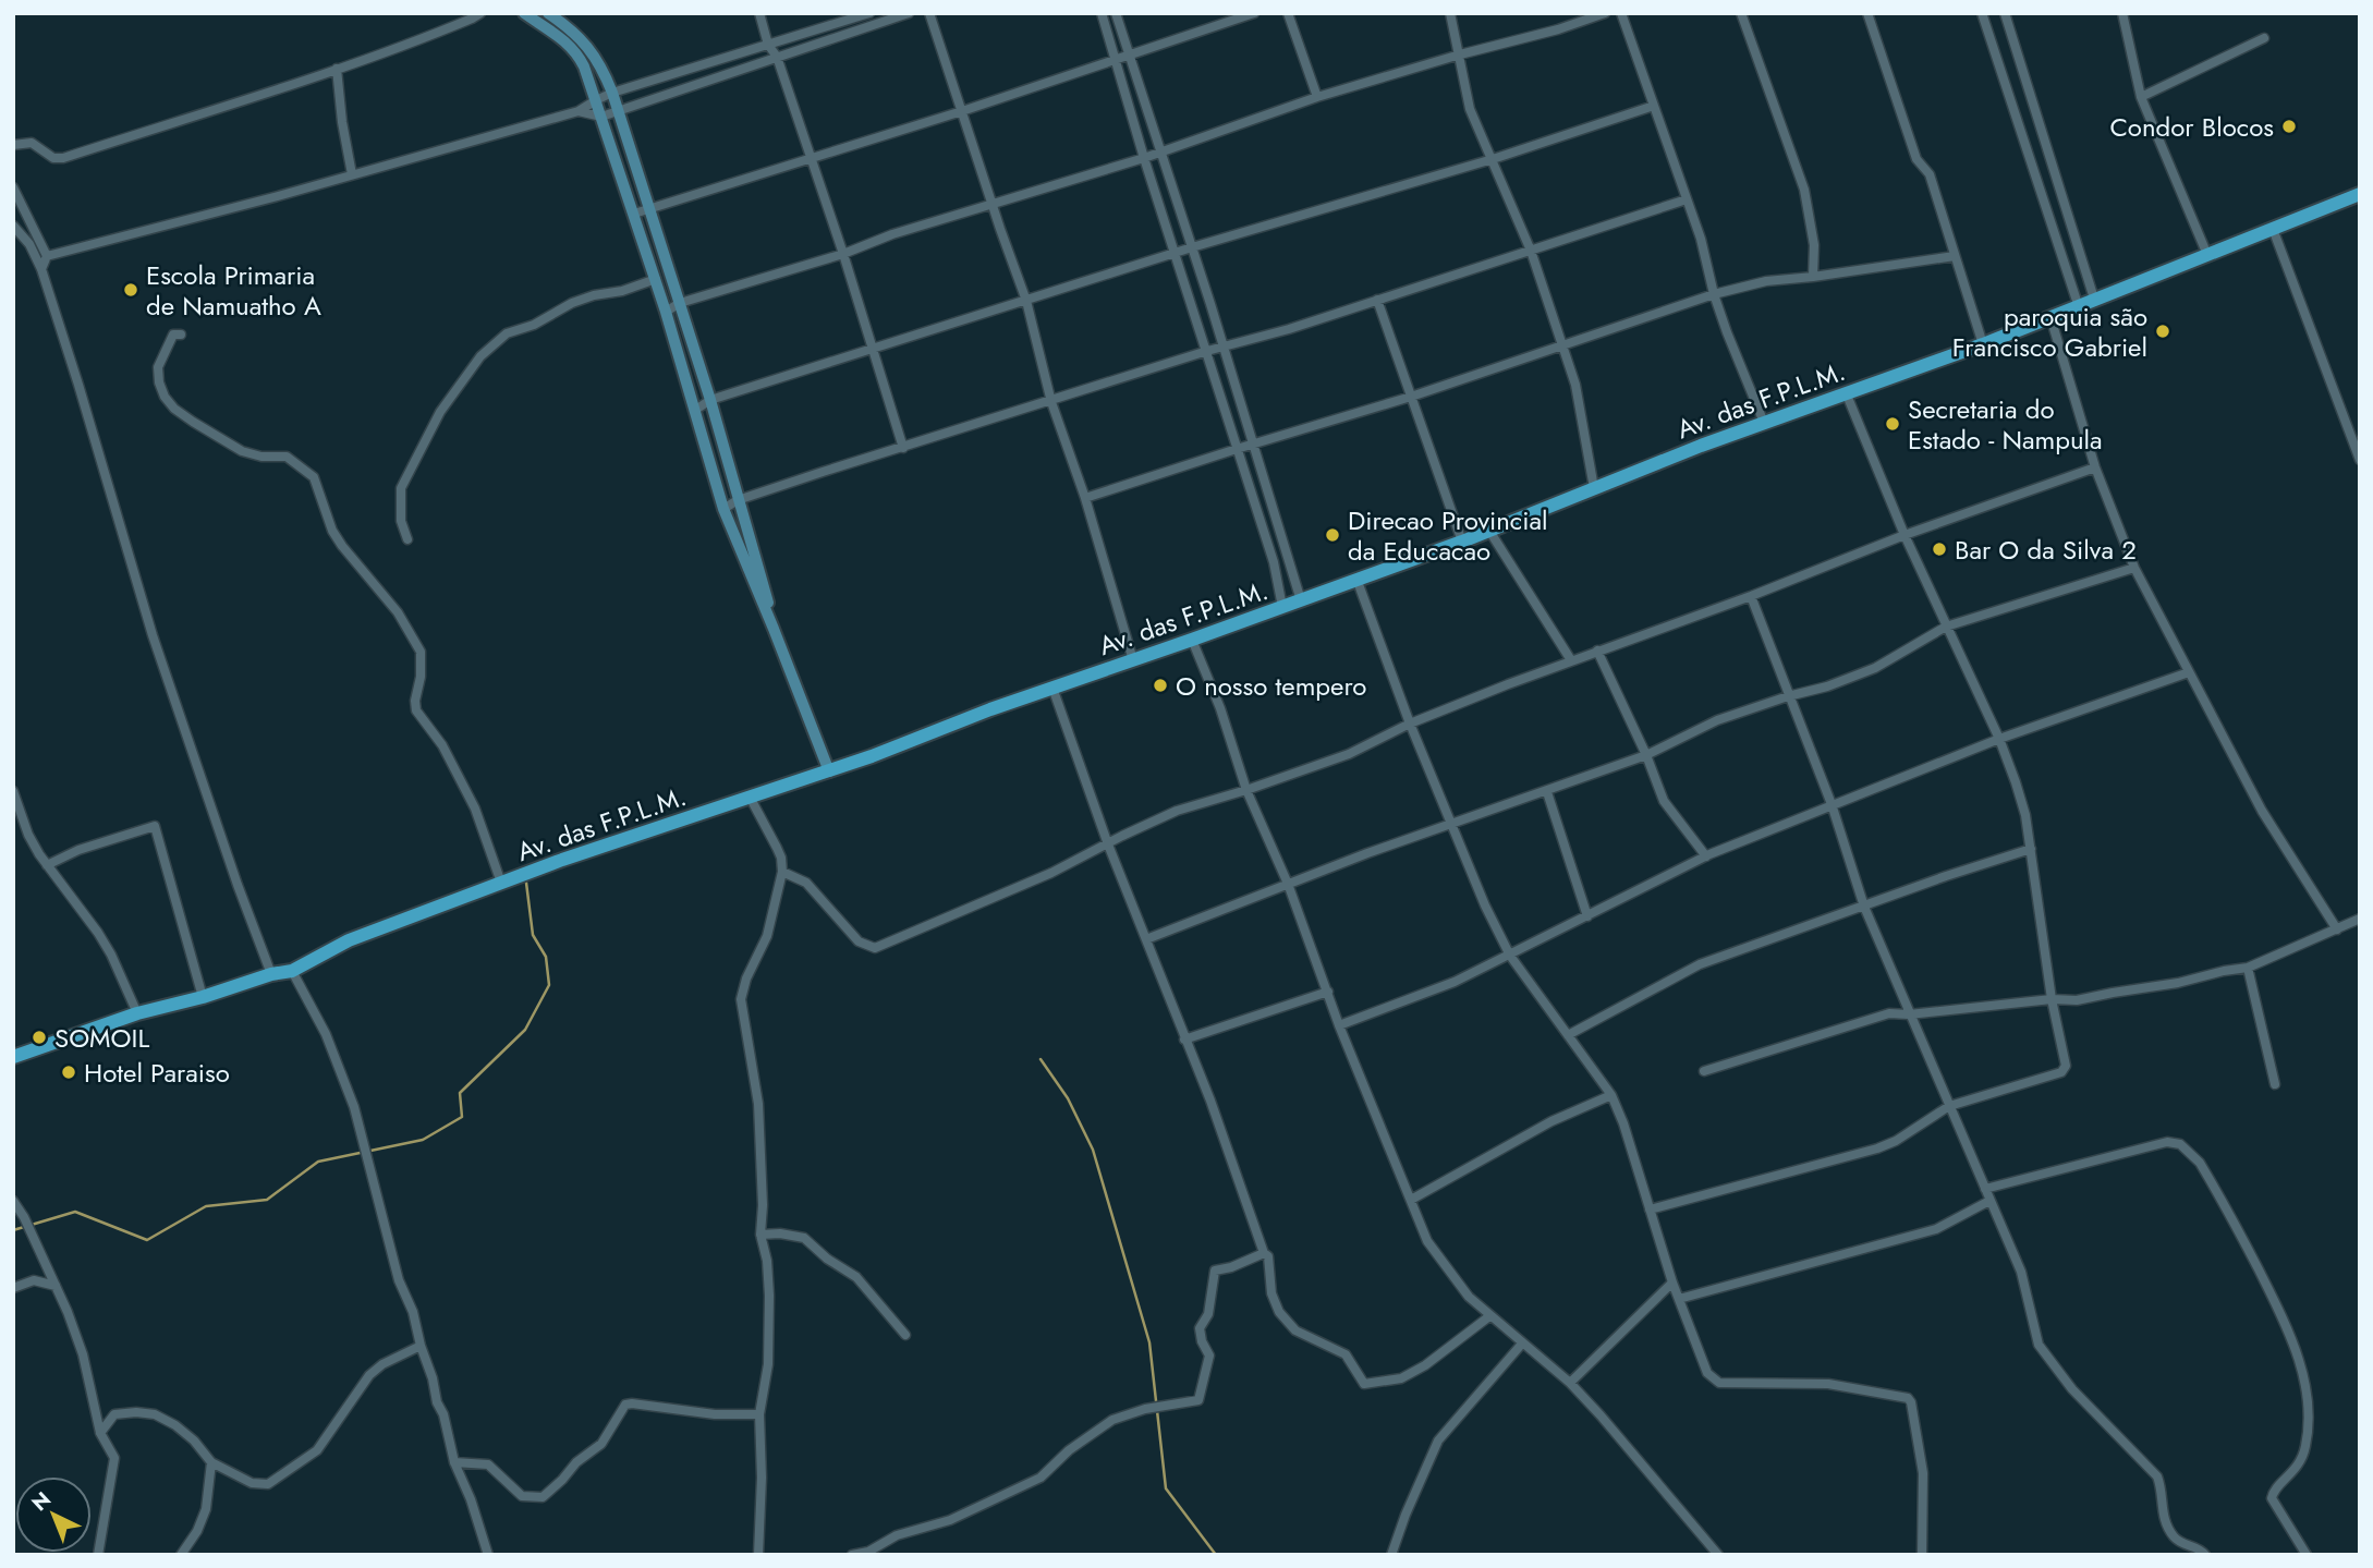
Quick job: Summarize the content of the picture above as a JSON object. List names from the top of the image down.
{
  "streets": {
    "main road": ["Av. das F.P.L.M."]
  },
  "places": [
    "Condor Blocos",
    "Escola Primaria de Namuatho A",
    "paroquia são Francisco Gabriel",
    "Secretaria do Estado - Nampula",
    "Direcao Provincial da Educacao",
    "Bar O da Silva 2",
    "O nosso tempero",
    "SOMOIL",
    "Hotel Paraiso"
  ],
  "north": "top left"
}
